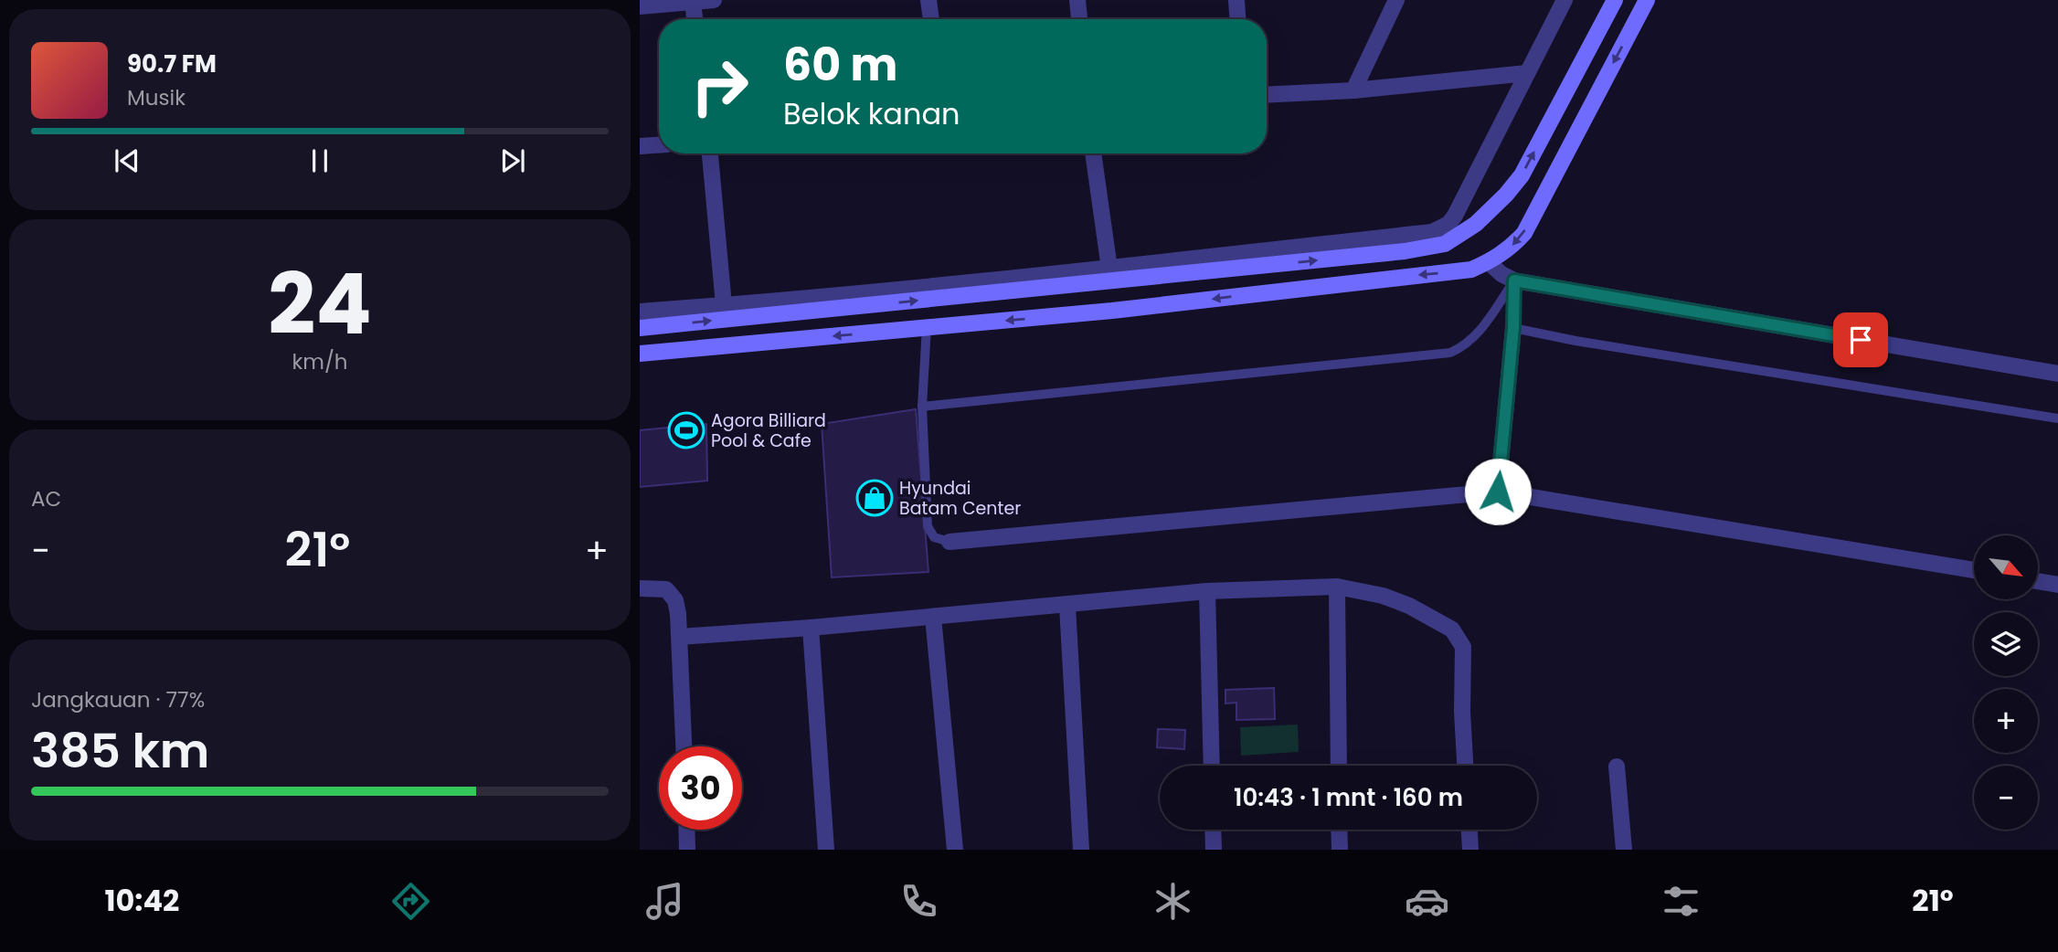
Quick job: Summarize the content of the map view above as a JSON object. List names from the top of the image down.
{
  "places": {
    "sports": ["Agora Billiard Pool & Cafe"],
    "shop": ["Hyundai Batam Center"]
  },
  "north": "bottom right",
  "page": {
    "turn": ["60 m", "Belok kanan"],
    "song": ["90.7 FM", "Musik"],
    "tile": [
      ["24", "km/h"],
      "AC",
      ["Jangkauan · 77%", "385 km"]
    ],
    "heat": ["−", "21°", "+"],
    "map_buttons": ["+", "−"],
    "limit": "30",
    "trip": "10:43 · 1 mnt · 160 m",
    "tabs": ["10:42", "21°"]
  }
}
